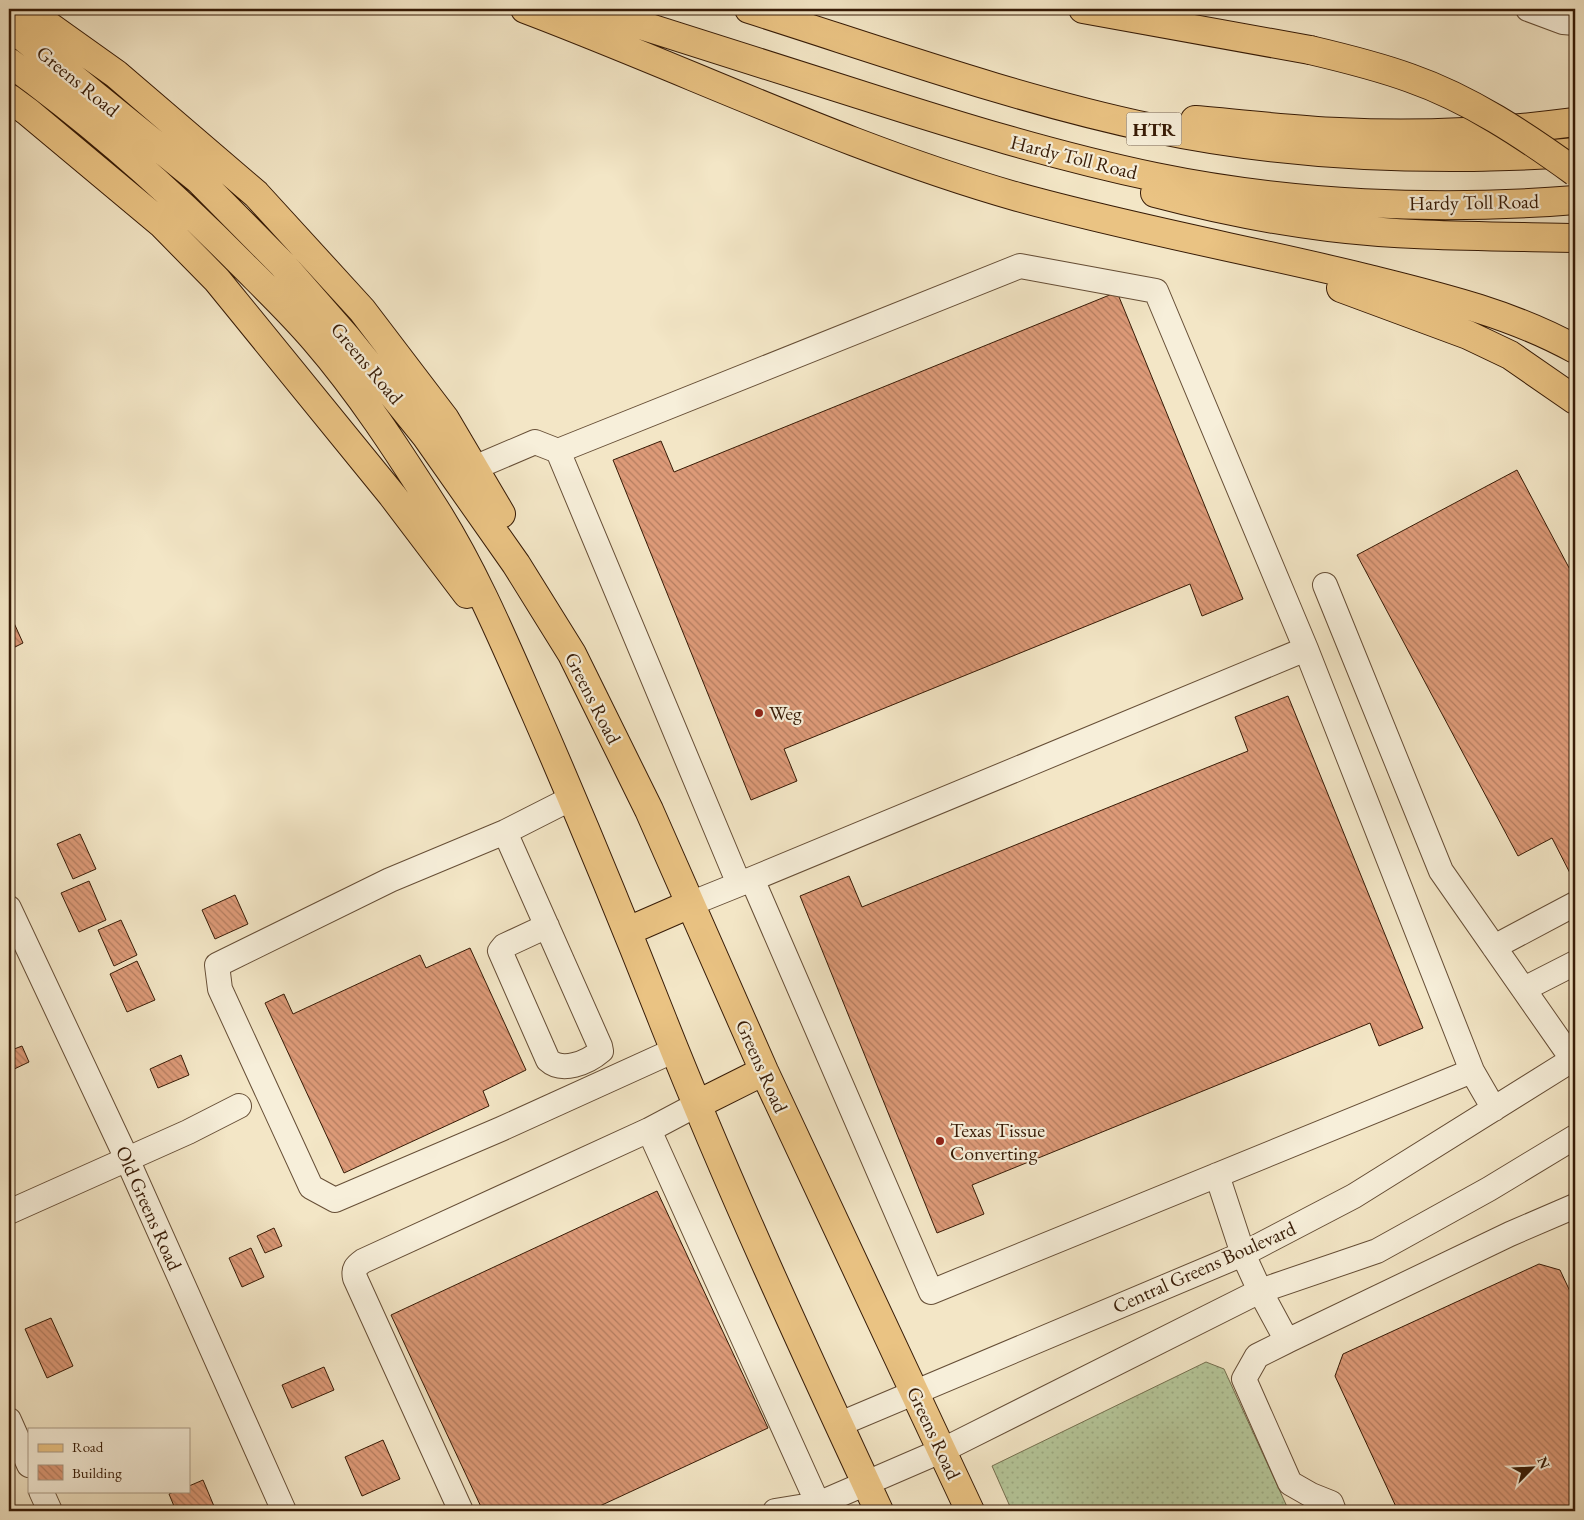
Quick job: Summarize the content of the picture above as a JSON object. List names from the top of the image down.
{
  "streets": {
    "main road": ["Greens Road", "HTR", "Hardy Toll Road"],
    "street": ["Old Greens Road", "Central Greens Boulevard"]
  },
  "crossings": [
    ["Greens Road", "Central Greens Boulevard"]
  ],
  "places": ["Weg", "Texas Tissue Converting"],
  "legend": ["Road", "Building"],
  "north": "top right"
}
